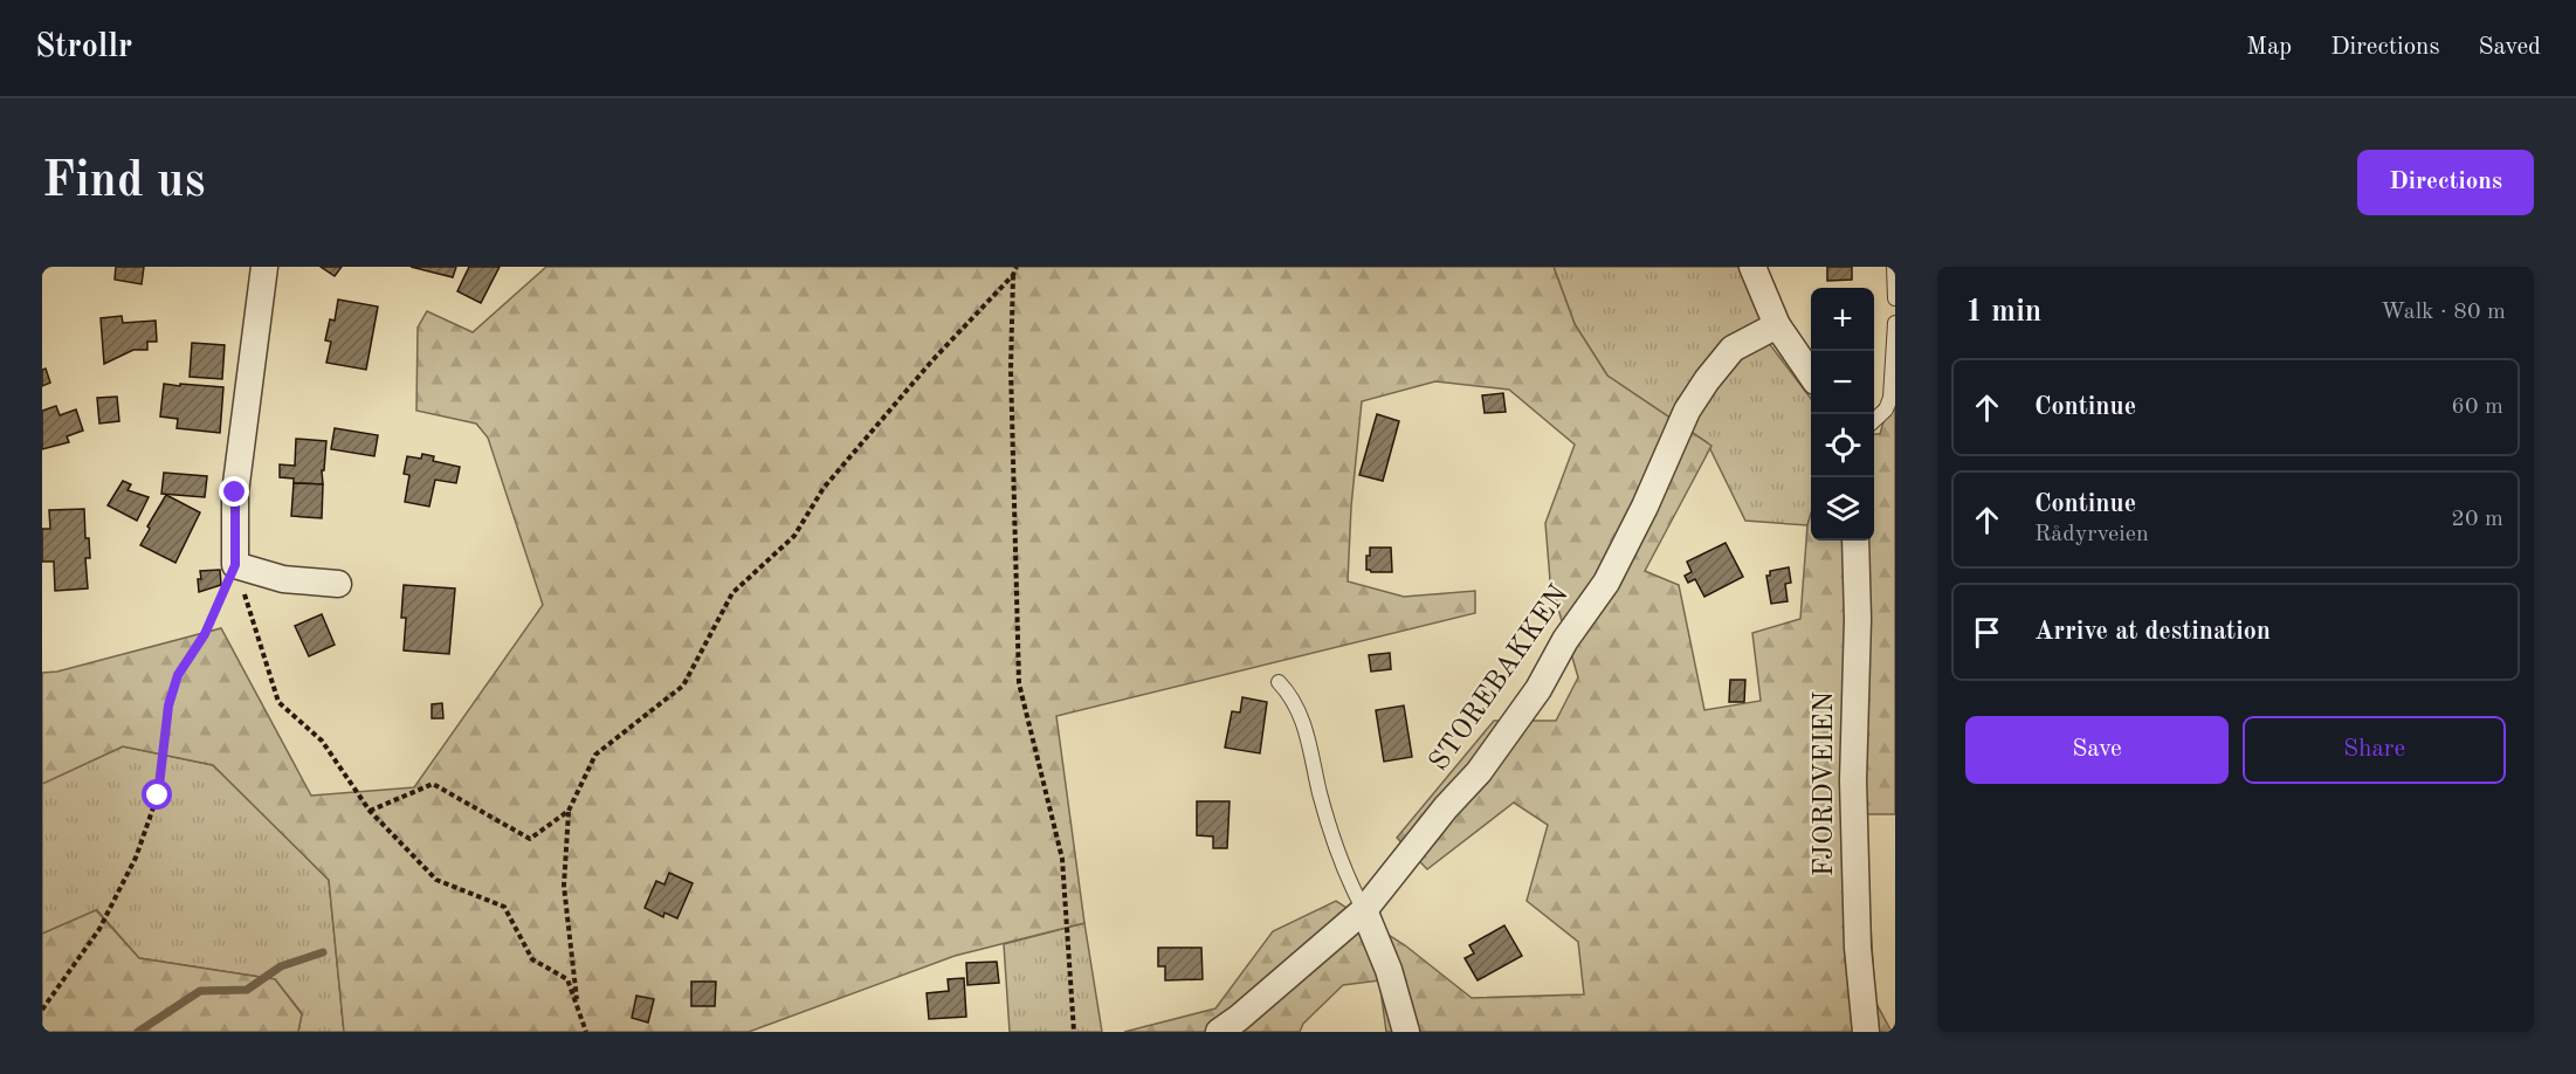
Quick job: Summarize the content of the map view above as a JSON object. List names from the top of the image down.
{
  "streets": {
    "street": ["STOREBAKKEN", "FJORDVEIEN"]
  },
  "page": {
    "header": "Strollr",
    "nav": ["Map", "Directions", "Saved"],
    "buttons": [
      "Directions",
      ["Save", "Share"]
    ],
    "title": "Find us",
    "heading": ["1 min", "Walk · 80 m"],
    "map_buttons": ["+", "−"],
    "list": [
      ["Continue", "60 m"],
      ["Continue", "Rådyrveien", "20 m"],
      "Arrive at destination"
    ]
  }
}
